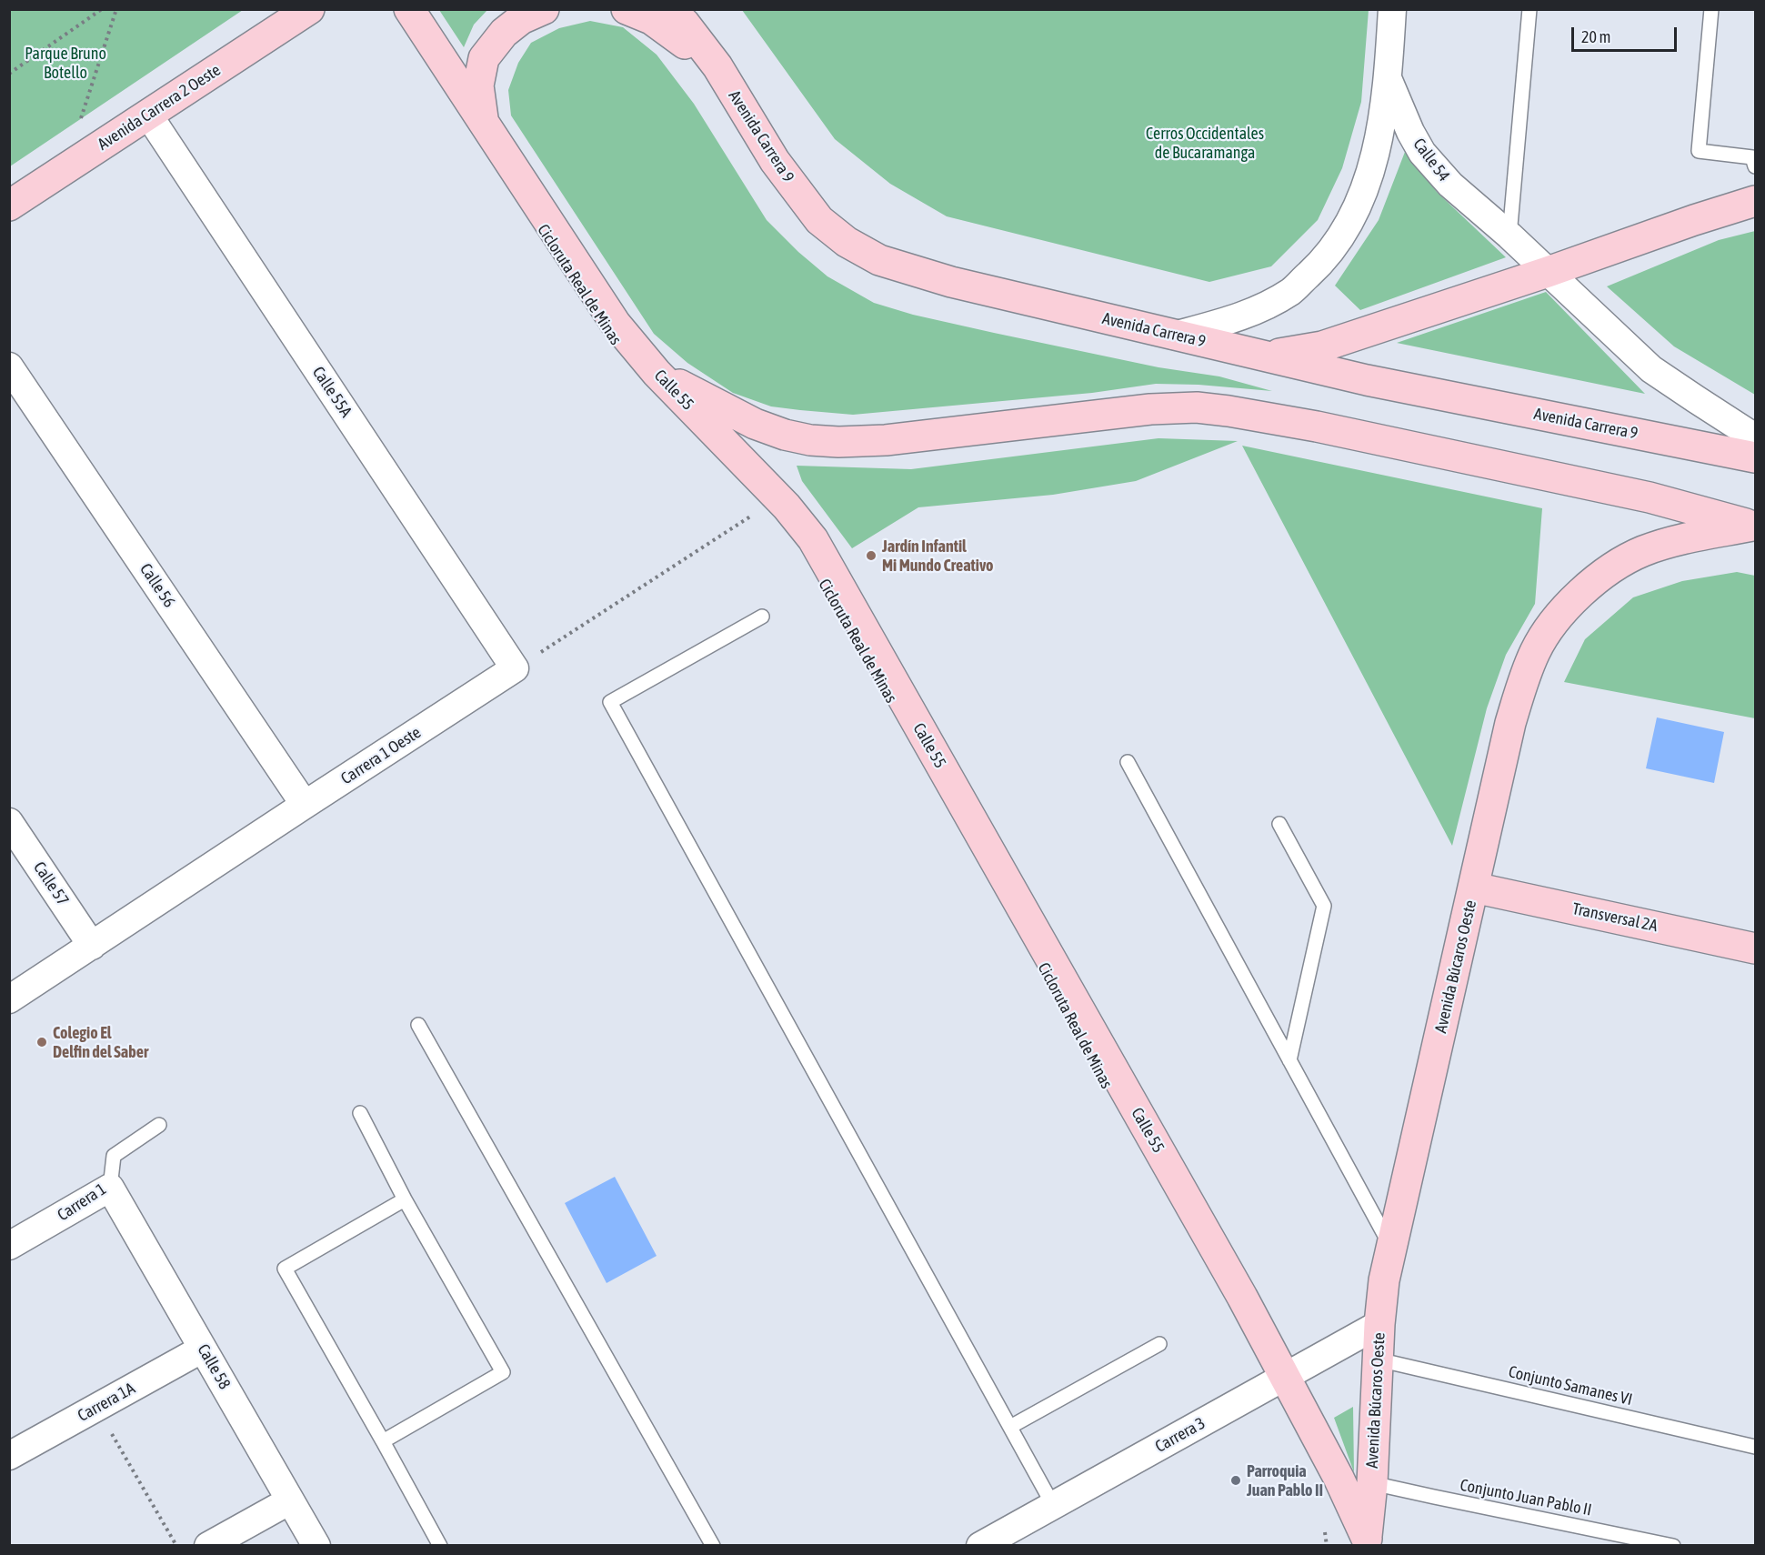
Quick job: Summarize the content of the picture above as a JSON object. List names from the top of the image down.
{
  "streets": {
    "main road": [
      "Avenida Carrera 2 Oeste",
      "Avenida Carrera 9",
      "Calle 55",
      "Transversal 2A",
      "Avenida Búcaros Oeste"
    ],
    "street": [
      "Calle 54",
      "Calle 55A",
      "Calle 56",
      "Carrera 1 Oeste",
      "Calle 57",
      "Carrera 1",
      "Calle 58",
      "Carrera 1A",
      "Carrera 3"
    ],
    "lane": ["Conjunto Samanes VI", "Conjunto Juan Pablo II"]
  },
  "crossings": [
    ["Avenida Carrera 2 Oeste", "Calle 55A"],
    ["Calle 55", "Avenida Búcaros Oeste"],
    ["Calle 55", "Carrera 3"],
    ["Calle 55A", "Carrera 1 Oeste"],
    ["Calle 56", "Carrera 1 Oeste"],
    ["Carrera 1 Oeste", "Calle 57"],
    ["Transversal 2A", "Avenida Búcaros Oeste"],
    ["Avenida Búcaros Oeste", "Conjunto Samanes VI"],
    ["Avenida Búcaros Oeste", "Carrera 3"],
    ["Avenida Búcaros Oeste", "Conjunto Juan Pablo II"],
    ["Carrera 1", "Calle 58"],
    ["Calle 58", "Carrera 1A"]
  ],
  "parks": ["Parque Bruno Botello", "Cerros Occidentales de Bucaramanga"],
  "places": ["Jardín Infantil Mi Mundo Creativo", "Colegio El Delfin del Saber", "Parroquia Juan Pablo II"],
  "scale_bar": "20 m"
}
